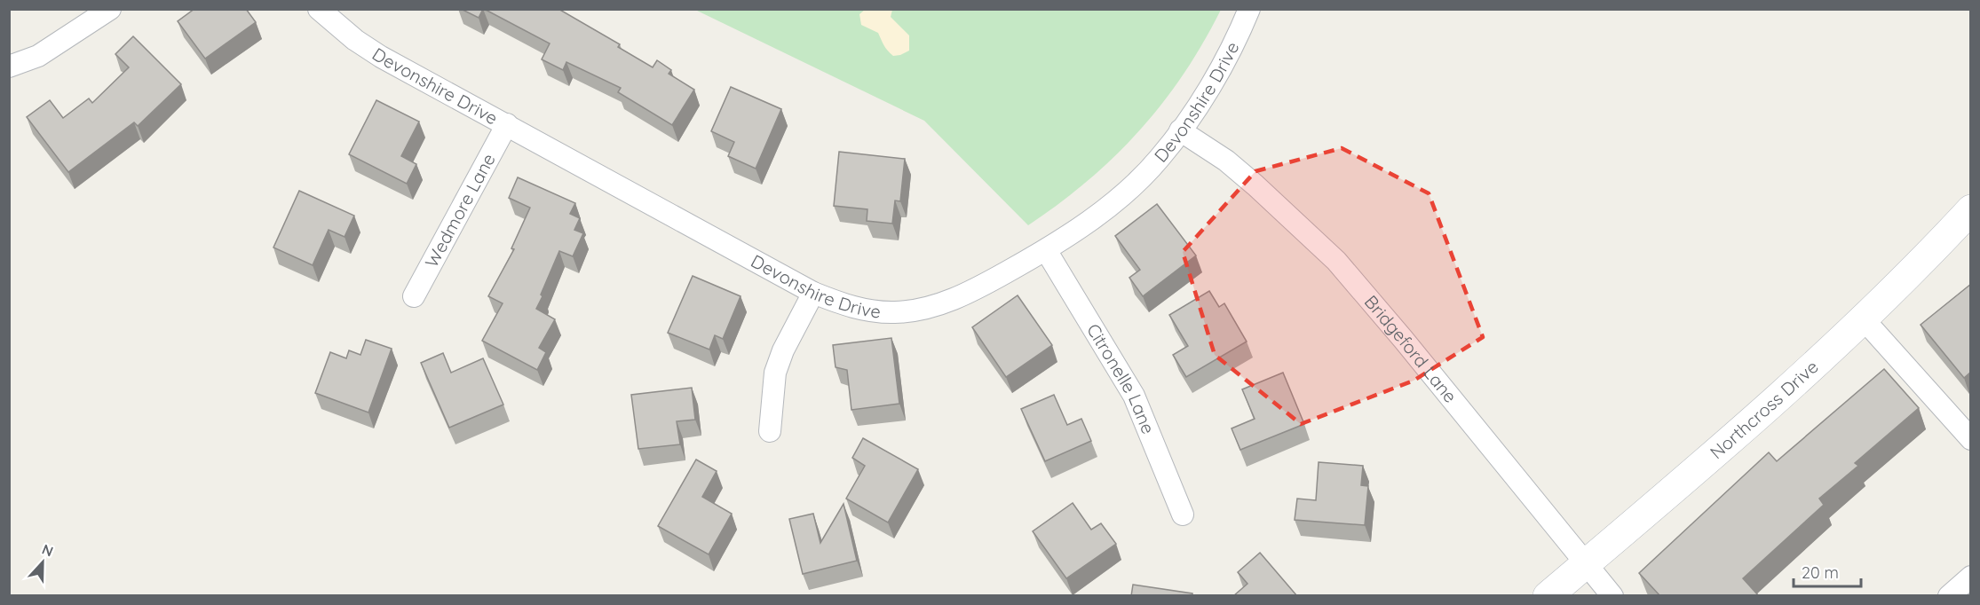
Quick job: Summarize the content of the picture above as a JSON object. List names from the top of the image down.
{
  "streets": {
    "street": [
      "Devonshire Drive",
      "Wedmore Lane",
      "Bridgeford Lane",
      "Citronelle Lane",
      "Northcross Drive"
    ]
  },
  "crossings": [
    ["Devonshire Drive", "Wedmore Lane"],
    ["Devonshire Drive", "Bridgeford Lane"],
    ["Devonshire Drive", "Citronelle Lane"],
    ["Bridgeford Lane", "Northcross Drive"]
  ],
  "scale_bar": "20 m",
  "north": "top"
}
